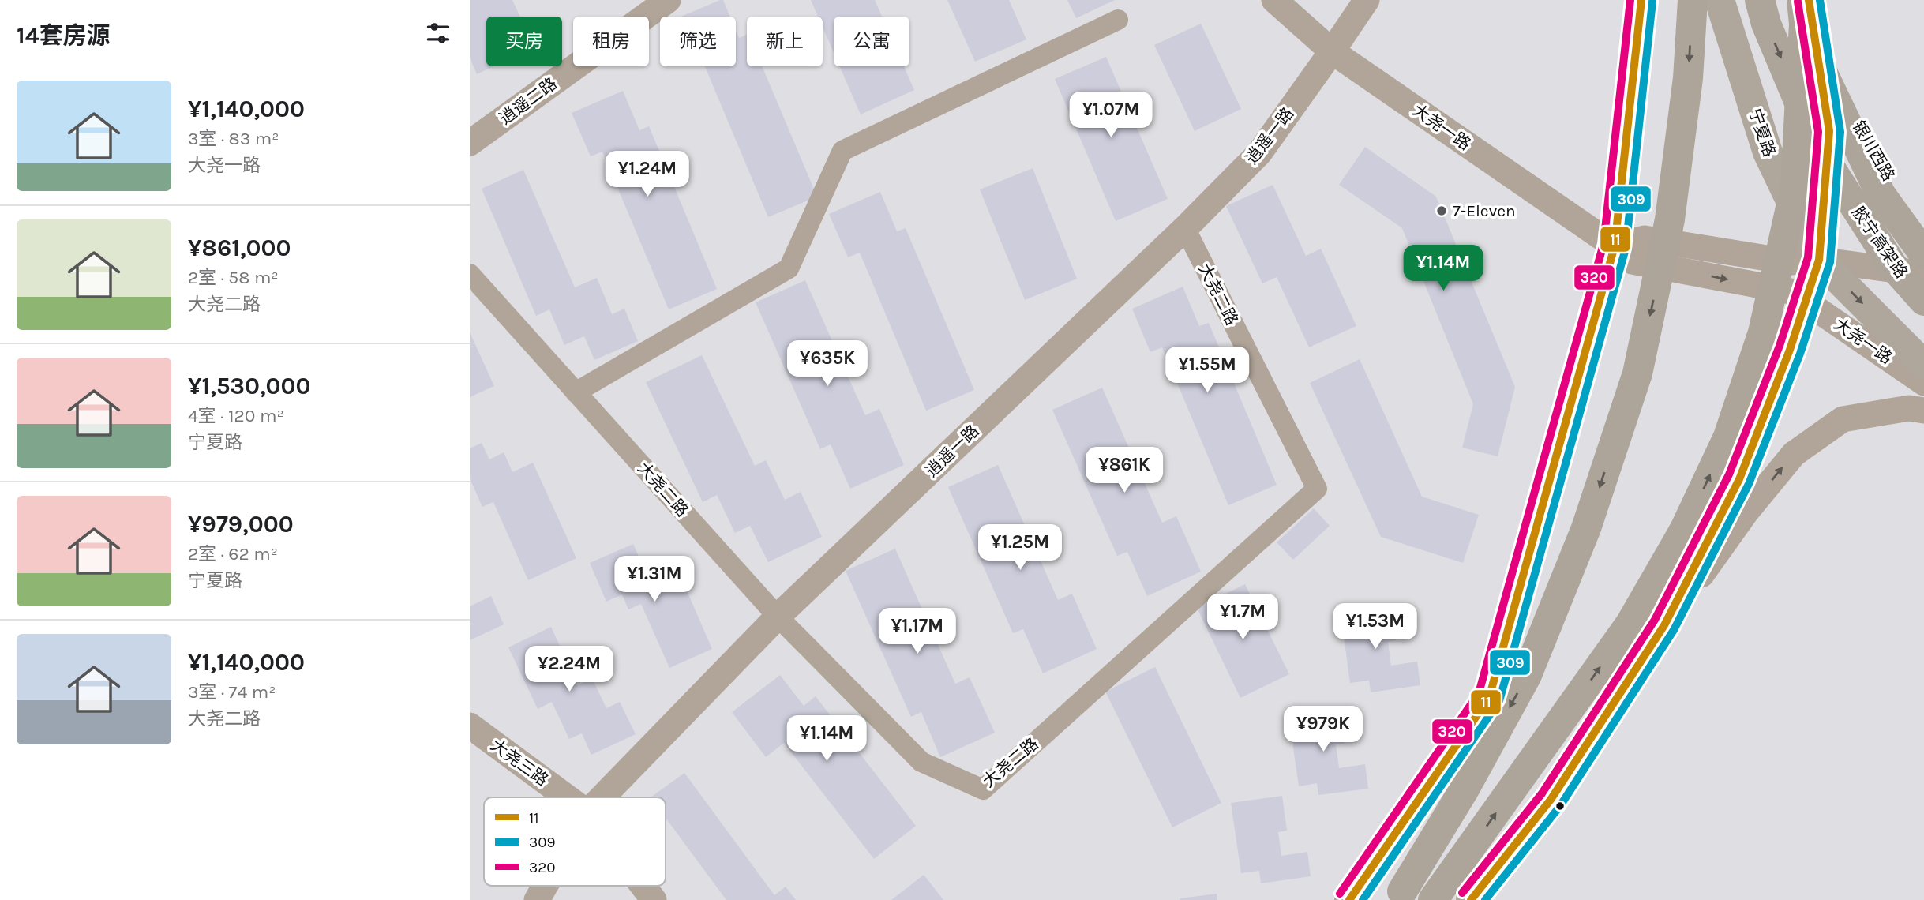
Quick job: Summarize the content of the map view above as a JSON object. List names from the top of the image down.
{
  "streets": {
    "highway": ["胶宁高架路"],
    "main road": ["宁夏路", "银川西路"],
    "street": [
      "逍遥二路",
      "大尧一路",
      "逍遥一路",
      "大尧二路",
      "大尧三路"
    ]
  },
  "crossings": [
    ["大尧一路", "逍遥一路"],
    ["逍遥一路", "大尧二路"],
    ["银川西路", "胶宁高架路"]
  ],
  "places": ["7-Eleven"],
  "lines": ["transit line 11", "transit line 309", "transit line 320"],
  "legend": ["11", "309", "320"],
  "page": {
    "heading": "14套房源",
    "chip": [
      "买房",
      "租房",
      "筛选",
      "新上",
      "公寓"
    ],
    "list": [
      {
        "name": "¥1,140,000",
        "note": "3室 · 83 m² · 大尧一路"
      },
      {
        "name": "¥861,000",
        "note": "2室 · 58 m² · 大尧二路"
      },
      {
        "name": "¥1,530,000",
        "note": "4室 · 120 m² · 宁夏路"
      },
      {
        "name": "¥979,000",
        "note": "2室 · 62 m² · 宁夏路"
      },
      {
        "name": "¥1,140,000",
        "note": "3室 · 74 m² · 大尧二路"
      }
    ],
    "price": [
      "¥1.07M",
      "¥1.24M",
      "¥1.14M",
      "¥635K",
      "¥1.55M",
      "¥861K",
      "¥1.25M",
      "¥1.31M",
      "¥1.7M",
      "¥1.53M",
      "¥1.17M",
      "¥2.24M",
      "¥979K",
      "¥1.14M"
    ]
  }
}
